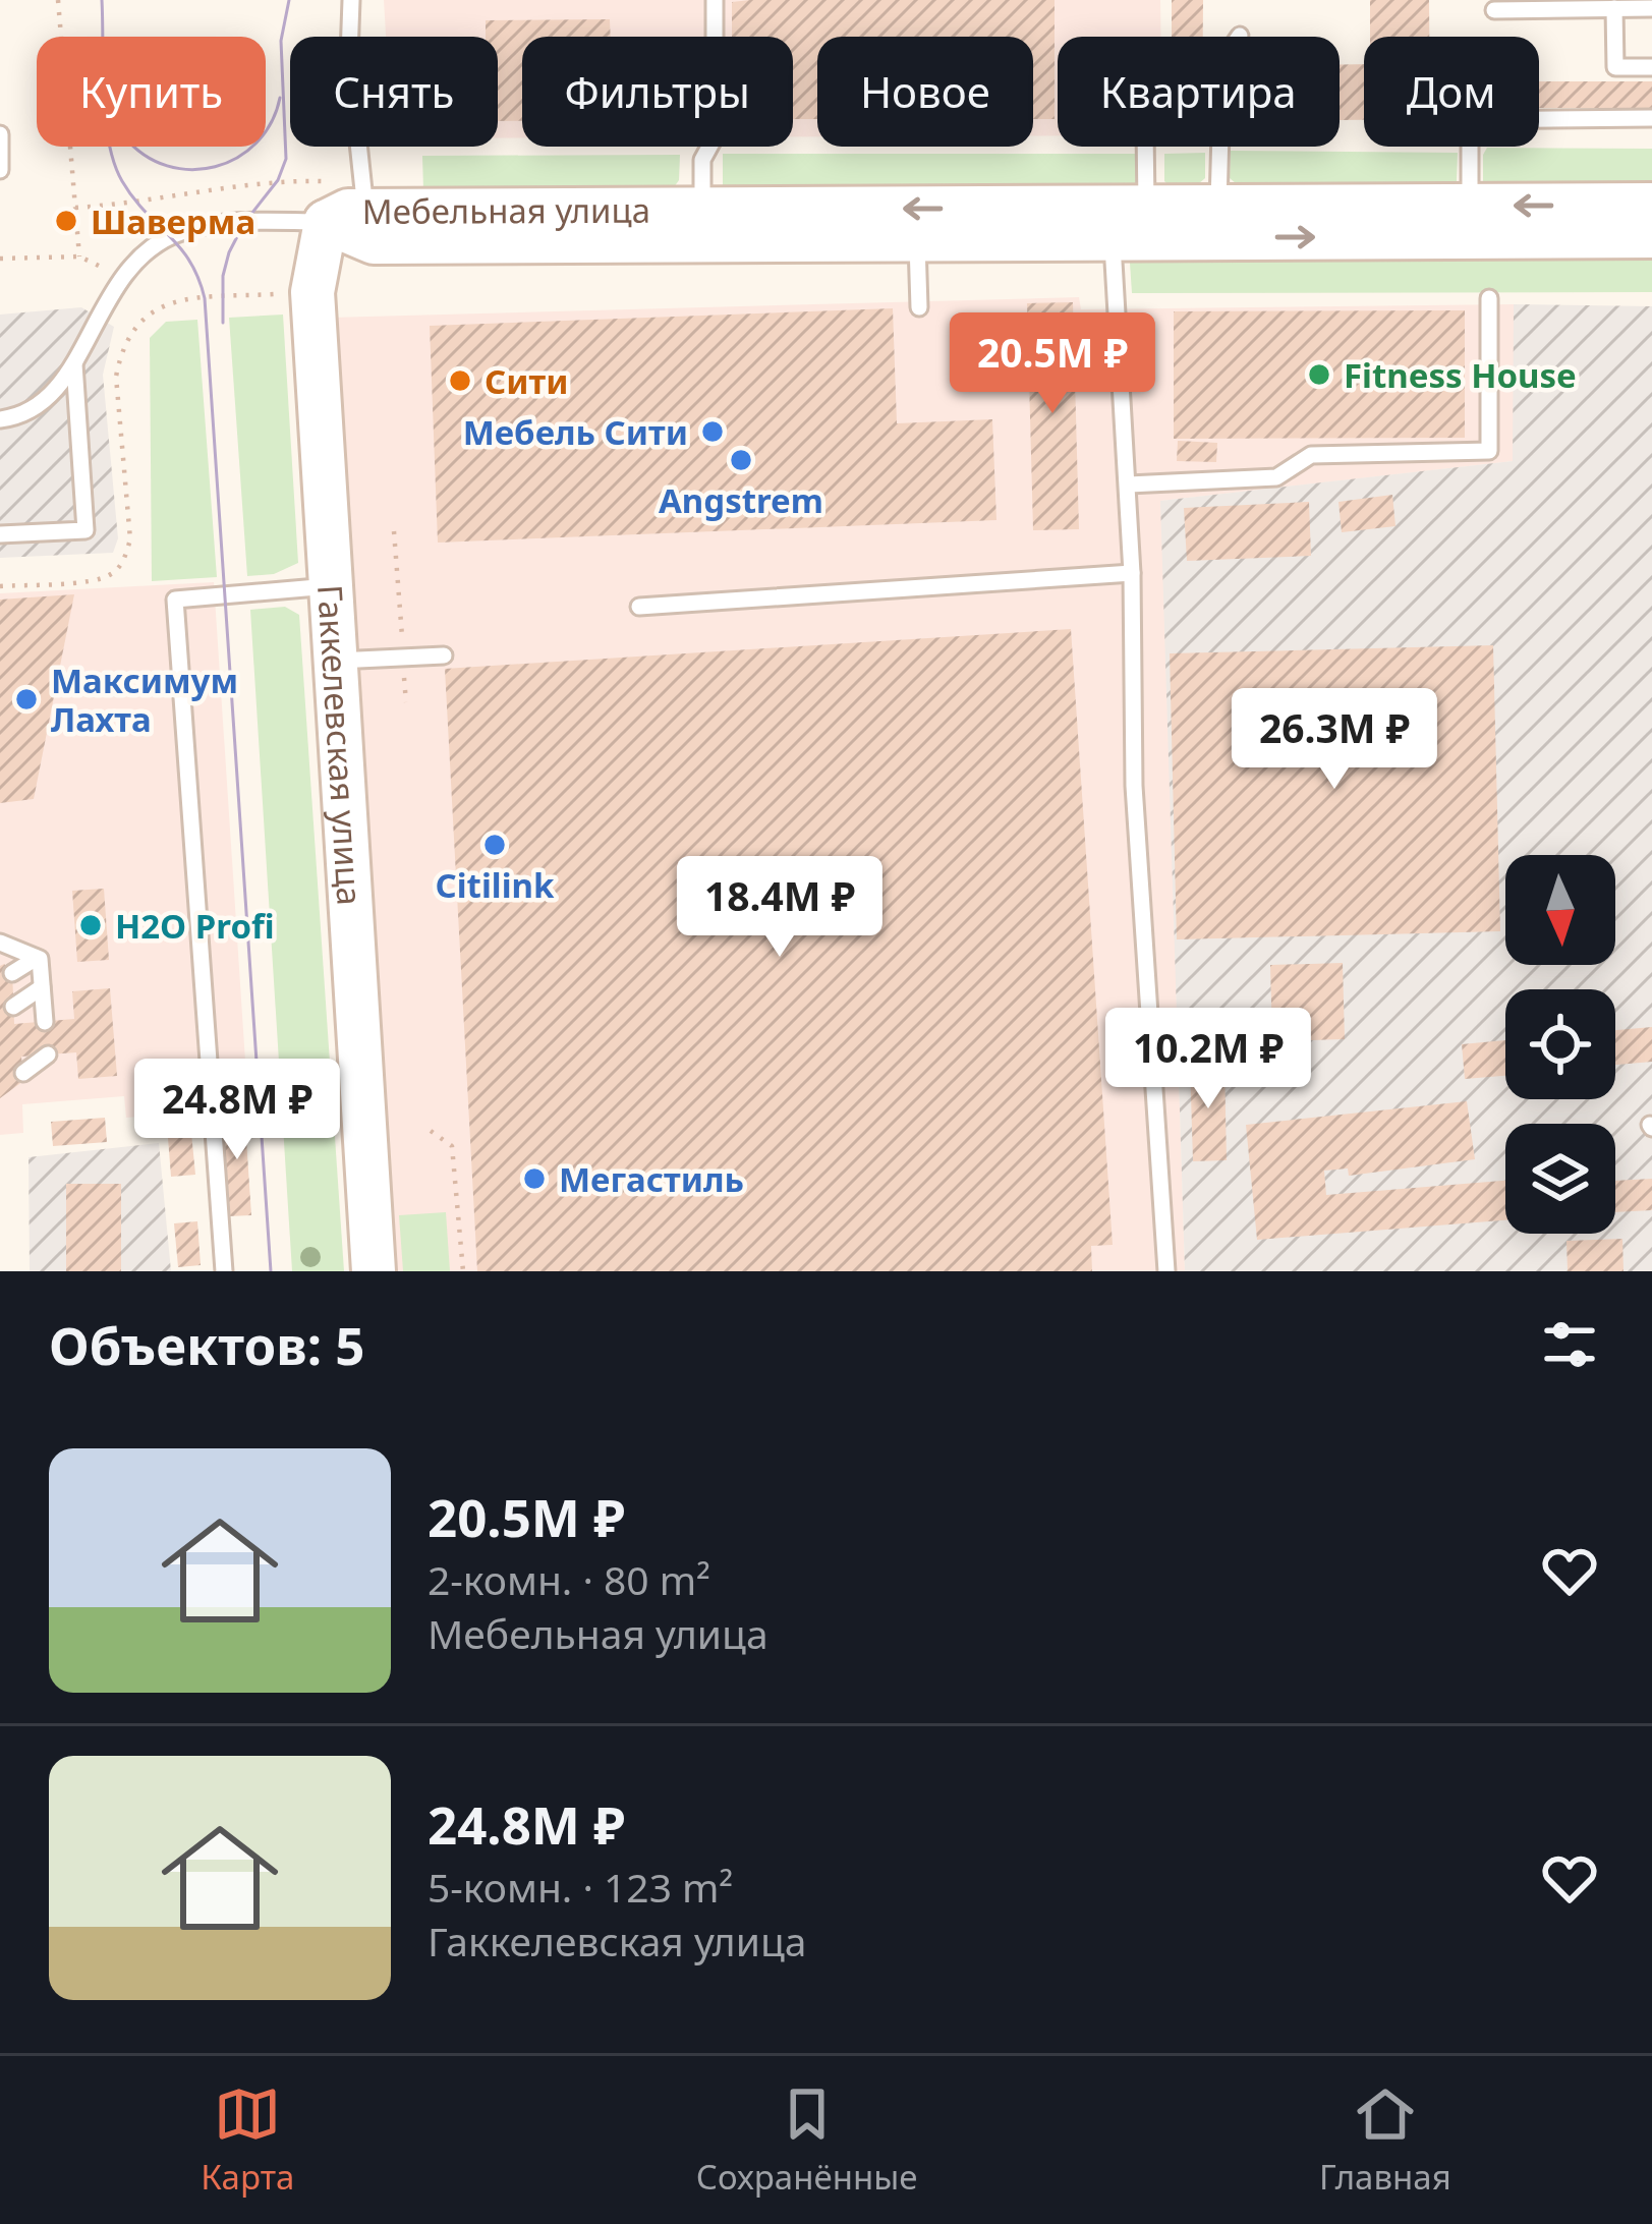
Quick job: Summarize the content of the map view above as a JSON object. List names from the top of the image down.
{
  "streets": {
    "street": ["Мебельная улица", "Гаккелевская улица"]
  },
  "crossings": [
    ["Мебельная улица", "Гаккелевская улица"]
  ],
  "places": [
    "Шаверма",
    "Fitness House",
    "Сити",
    "Мебель Сити",
    "Angstrem",
    "Максимум Лахта",
    "Citilink",
    "H2O Profi",
    "Мегастиль"
  ],
  "north": "bottom",
  "page": {
    "chip": [
      "Купить",
      "Снять",
      "Фильтры",
      "Новое",
      "Квартира",
      "Дом"
    ],
    "price": [
      "20.5M ₽",
      "26.3M ₽",
      "18.4M ₽",
      "10.2M ₽",
      "24.8M ₽"
    ],
    "heading": "Объектов: 5",
    "list": [
      {
        "name": "20.5M ₽",
        "note": "2-комн. · 80 m² · Мебельная улица"
      },
      {
        "name": "24.8M ₽",
        "note": "5-комн. · 123 m² · Гаккелевская улица"
      }
    ],
    "tabs": ["Карта", "Сохранённые", "Главная"]
  }
}
